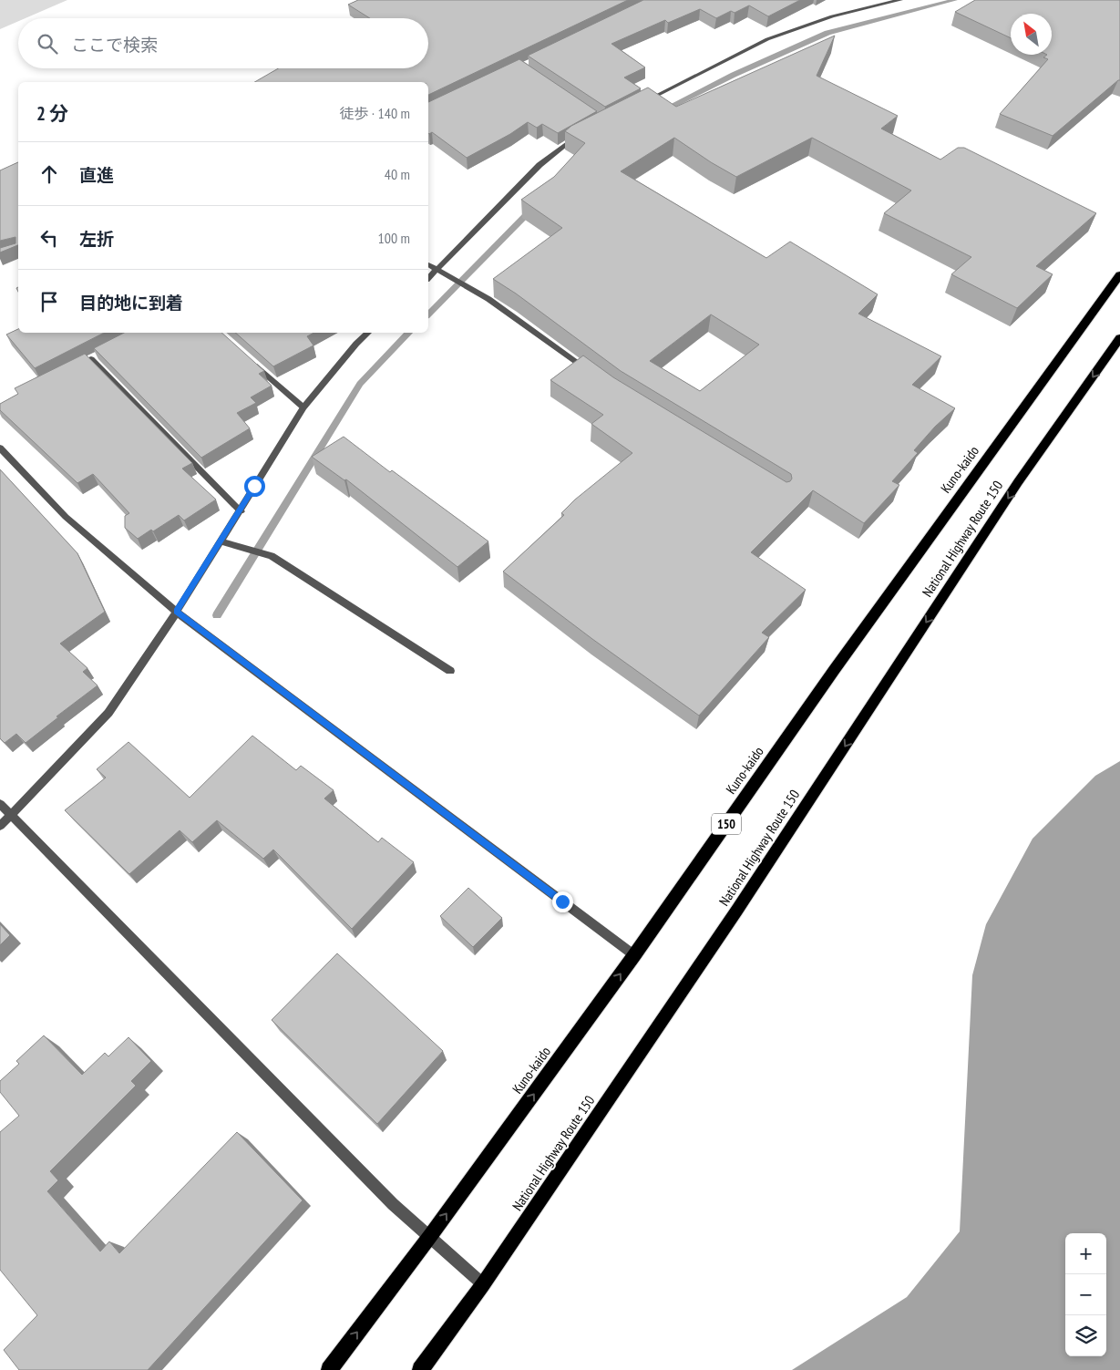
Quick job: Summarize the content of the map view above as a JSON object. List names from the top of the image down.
{
  "streets": {
    "highway": ["Kuno-kaido", "National Highway Route 150", "150"]
  },
  "one_way": ["Kuno-kaido", "National Highway Route 150"],
  "north": "top left",
  "page": {
    "search": "ここで検索",
    "heading": ["2 分", "徒歩 · 140 m"],
    "list": [
      ["直進", "40 m"],
      ["左折", "100 m"],
      "目的地に到着"
    ],
    "map_buttons": ["+", "−"]
  }
}
